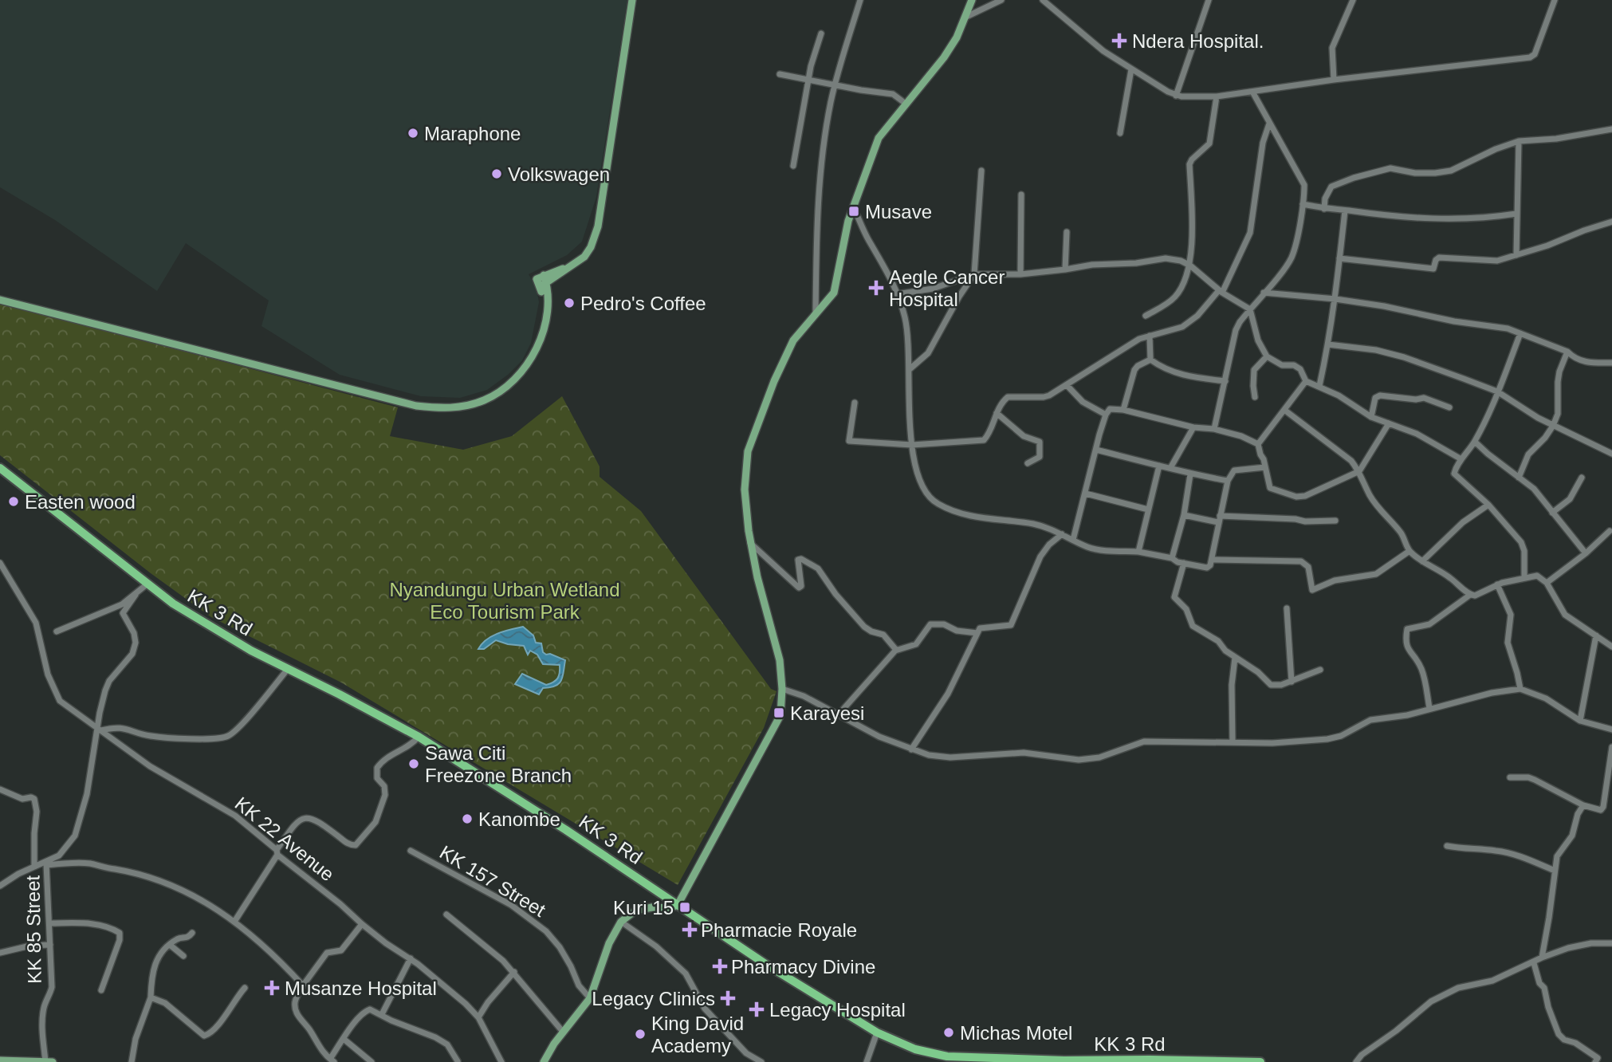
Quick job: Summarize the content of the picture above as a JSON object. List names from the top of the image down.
{
  "streets": {
    "highway": ["KK 3 Rd"],
    "street": ["KK 22 Avenue", "KK 157 Street", "KK 85 Street"]
  },
  "parks": ["Nyandungu Urban Wetland Eco Tourism Park"],
  "places": {
    "health": [
      "Ndera Hospital.",
      "Aegle Cancer Hospital",
      "Pharmacie Royale",
      "Pharmacy Divine",
      "Musanze Hospital",
      "Legacy Clinics",
      "Legacy Hospital"
    ],
    "other": [
      "Maraphone",
      "Volkswagen",
      "Pedro's Coffee",
      "Easten wood",
      "Sawa Citi Freezone Branch",
      "Kanombe",
      "Michas Motel",
      "King David Academy"
    ],
    "transit": ["Musave", "Karayesi", "Kuri 15"]
  }
}
